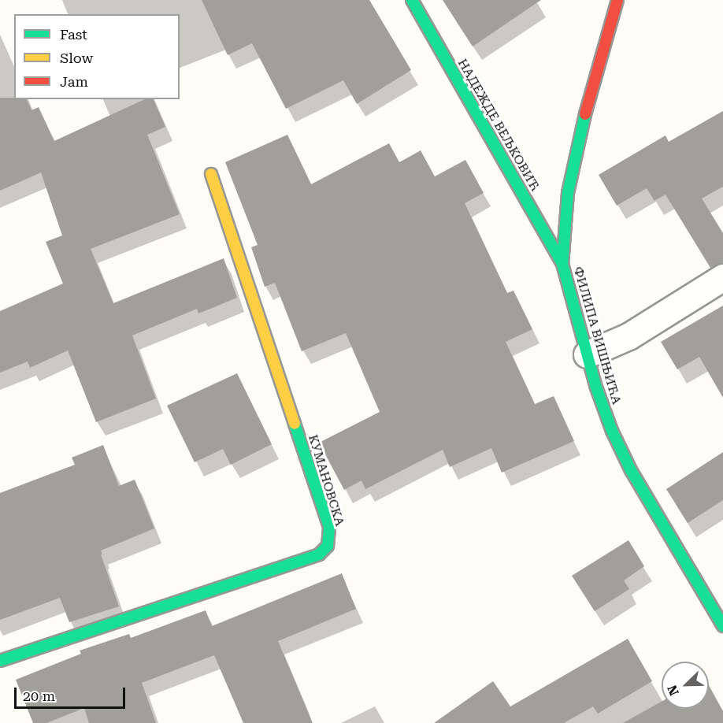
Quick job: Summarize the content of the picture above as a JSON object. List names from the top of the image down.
{
  "streets": {
    "street": ["НАДЕЖДЕ ВЕЉКОВИЋ", "ФИЛИПА ВИШЊИЋА", "КУМАНОВСКА"]
  },
  "crossings": [
    ["НАДЕЖДЕ ВЕЉКОВИЋ", "ФИЛИПА ВИШЊИЋА"]
  ],
  "legend": ["Fast", "Slow", "Jam"],
  "scale_bar": "20 m",
  "north": "bottom left"
}
